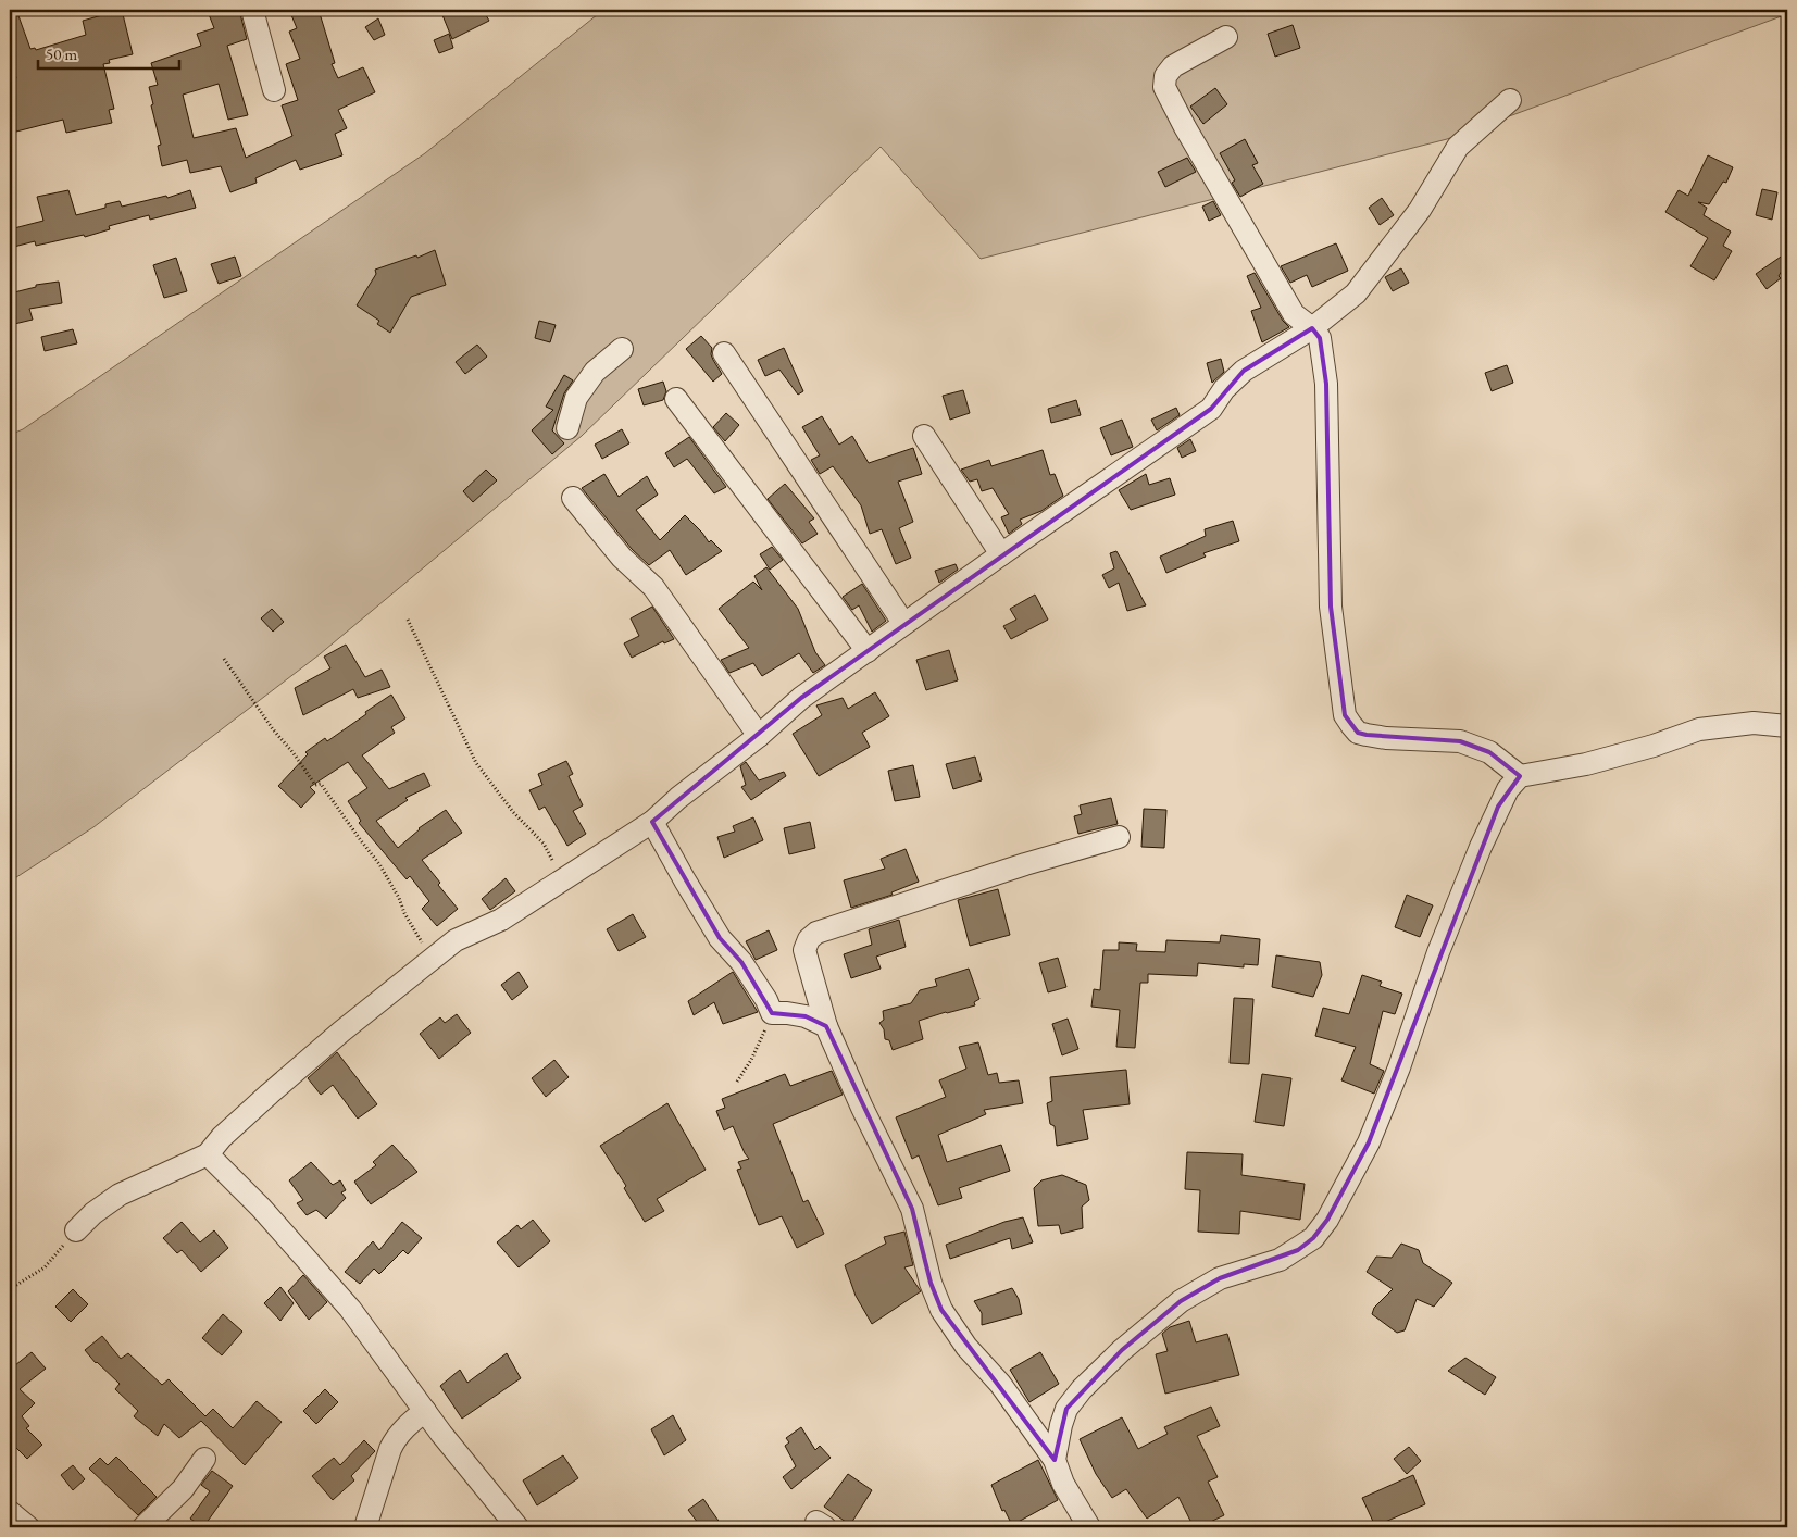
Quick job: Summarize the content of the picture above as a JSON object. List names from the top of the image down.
{
  "scale_bar": "50 m"
}
